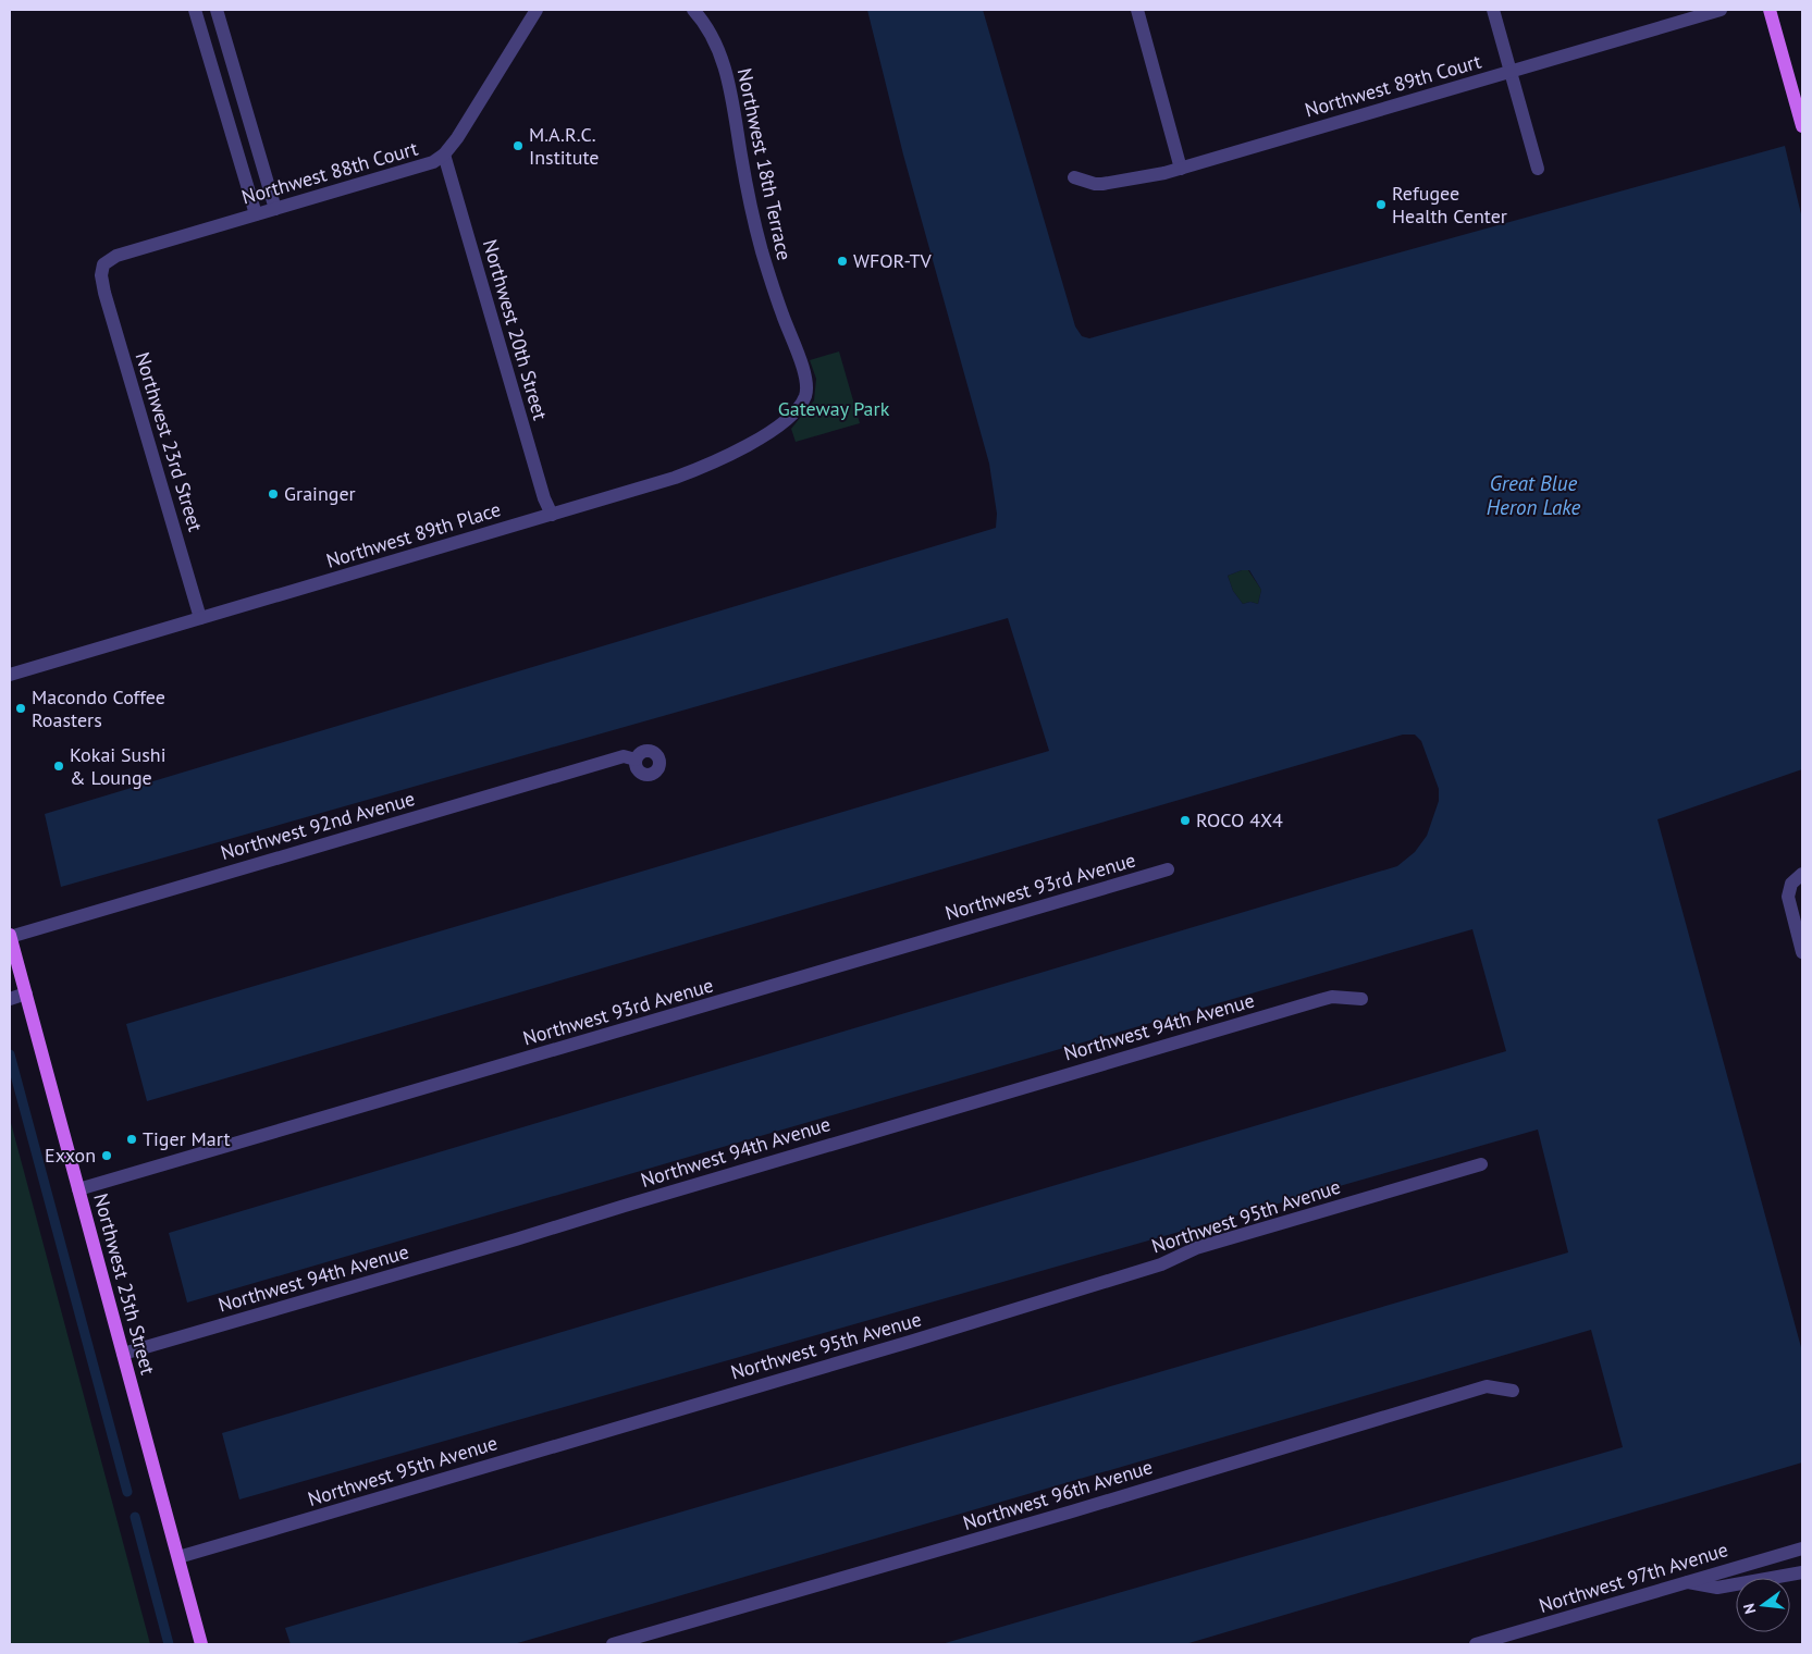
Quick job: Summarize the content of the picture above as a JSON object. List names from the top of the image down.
{
  "streets": {
    "main road": ["Northwest 25th Street"],
    "street": [
      "Northwest 89th Court",
      "Northwest 18th Terrace",
      "Northwest 88th Court",
      "Northwest 20th Street",
      "Northwest 23rd Street",
      "Northwest 89th Place",
      "Northwest 92nd Avenue",
      "Northwest 93rd Avenue",
      "Northwest 94th Avenue",
      "Northwest 95th Avenue",
      "Northwest 96th Avenue",
      "Northwest 97th Avenue"
    ]
  },
  "crossings": [
    ["Northwest 18th Terrace", "Northwest 89th Place"],
    ["Northwest 88th Court", "Northwest 20th Street"],
    ["Northwest 88th Court", "Northwest 23rd Street"],
    ["Northwest 20th Street", "Northwest 89th Place"],
    ["Northwest 23rd Street", "Northwest 89th Place"],
    ["Northwest 92nd Avenue", "Northwest 25th Street"],
    ["Northwest 93rd Avenue", "Northwest 25th Street"],
    ["Northwest 94th Avenue", "Northwest 25th Street"],
    ["Northwest 95th Avenue", "Northwest 25th Street"]
  ],
  "water": ["Great Blue Heron Lake"],
  "parks": ["Gateway Park"],
  "places": [
    "M.A.R.C. Institute",
    "Refugee Health Center",
    "WFOR-TV",
    "Grainger",
    "Macondo Coffee Roasters",
    "Kokai Sushi & Lounge",
    "ROCO 4X4",
    "Tiger Mart",
    "Exxon"
  ],
  "north": "left"
}
